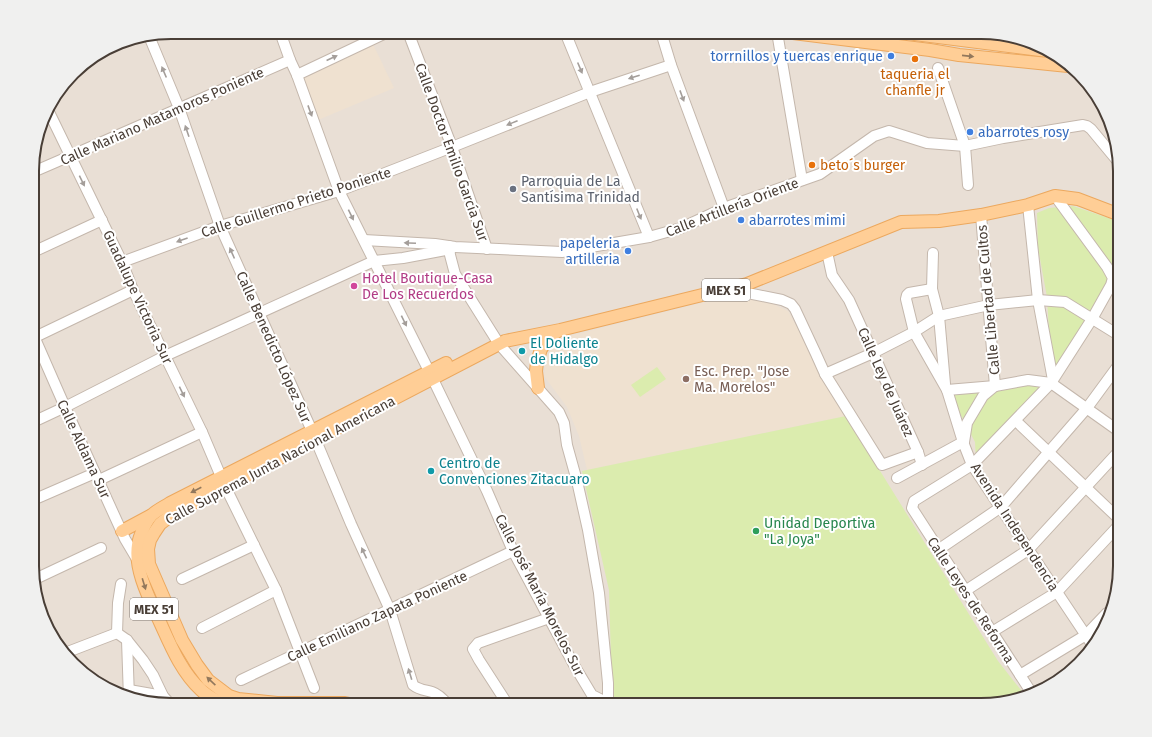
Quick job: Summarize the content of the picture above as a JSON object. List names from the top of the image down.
{
  "streets": {
    "main road": ["MEX 51", "Calle Suprema Junta Nacional Americana"],
    "street": [
      "Calle Mariano Matamoros Poniente",
      "Calle Doctor Emilio García Sur",
      "Calle Guillermo Prieto Poniente",
      "Calle Artillería Oriente",
      "Guadalupe Victoria Sur",
      "Calle Libertad de Cultos",
      "Calle Benedicto López Sur",
      "Calle Ley de Juárez",
      "Calle Aldama Sur",
      "Avenida Independencia",
      "Calle José María Morelos Sur",
      "Calle Leyes de Reforma",
      "Calle Emiliano Zapata Poniente"
    ]
  },
  "crossings": [
    ["Calle Mariano Matamoros Poniente", "Guadalupe Victoria Sur"],
    ["Calle Mariano Matamoros Poniente", "Calle Benedicto López Sur"],
    ["Calle Mariano Matamoros Poniente", "Calle José María Morelos Sur"],
    ["Calle Doctor Emilio García Sur", "Calle Guillermo Prieto Poniente"],
    ["Calle Doctor Emilio García Sur", "Calle Artillería Oriente"],
    ["Calle Guillermo Prieto Poniente", "Guadalupe Victoria Sur"],
    ["Calle Guillermo Prieto Poniente", "Calle Benedicto López Sur"],
    ["Calle Guillermo Prieto Poniente", "Calle José María Morelos Sur"],
    ["Calle Artillería Oriente", "Guadalupe Victoria Sur"],
    ["Calle Artillería Oriente", "Calle Benedicto López Sur"],
    ["Calle Artillería Oriente", "Calle Aldama Sur"],
    ["Calle Artillería Oriente", "Calle José María Morelos Sur"],
    ["MEX 51", "Calle Libertad de Cultos"],
    ["MEX 51", "Calle Ley de Juárez"],
    ["MEX 51", "Calle Suprema Junta Nacional Americana"],
    ["Guadalupe Victoria Sur", "Calle Suprema Junta Nacional Americana"],
    ["Guadalupe Victoria Sur", "Calle Emiliano Zapata Poniente"],
    ["Calle Libertad de Cultos", "Avenida Independencia"],
    ["Calle Benedicto López Sur", "Calle Suprema Junta Nacional Americana"],
    ["Calle Benedicto López Sur", "Calle Emiliano Zapata Poniente"],
    ["Calle Aldama Sur", "Calle Suprema Junta Nacional Americana"],
    ["Calle Suprema Junta Nacional Americana", "Calle José María Morelos Sur"],
    ["Avenida Independencia", "Calle Leyes de Reforma"],
    ["Calle José María Morelos Sur", "Calle Emiliano Zapata Poniente"]
  ],
  "one_way": ["Calle Guillermo Prieto Poniente", "Calle Benedicto López Sur"],
  "places": [
    "torrnillos y tuercas enrique",
    "taqueria el chanfle jr",
    "abarrotes rosy",
    "beto´s burger",
    "Parroquia de La Santísima Trinidad",
    "abarrotes mimi",
    "papeleria artilleria",
    "Hotel Boutique-Casa De Los Recuerdos",
    "El Doliente de Hidalgo",
    "Esc. Prep. \"Jose Ma. Morelos\"",
    "Centro de Convenciones Zitacuaro",
    "Unidad Deportiva \"La Joya\""
  ]
}
